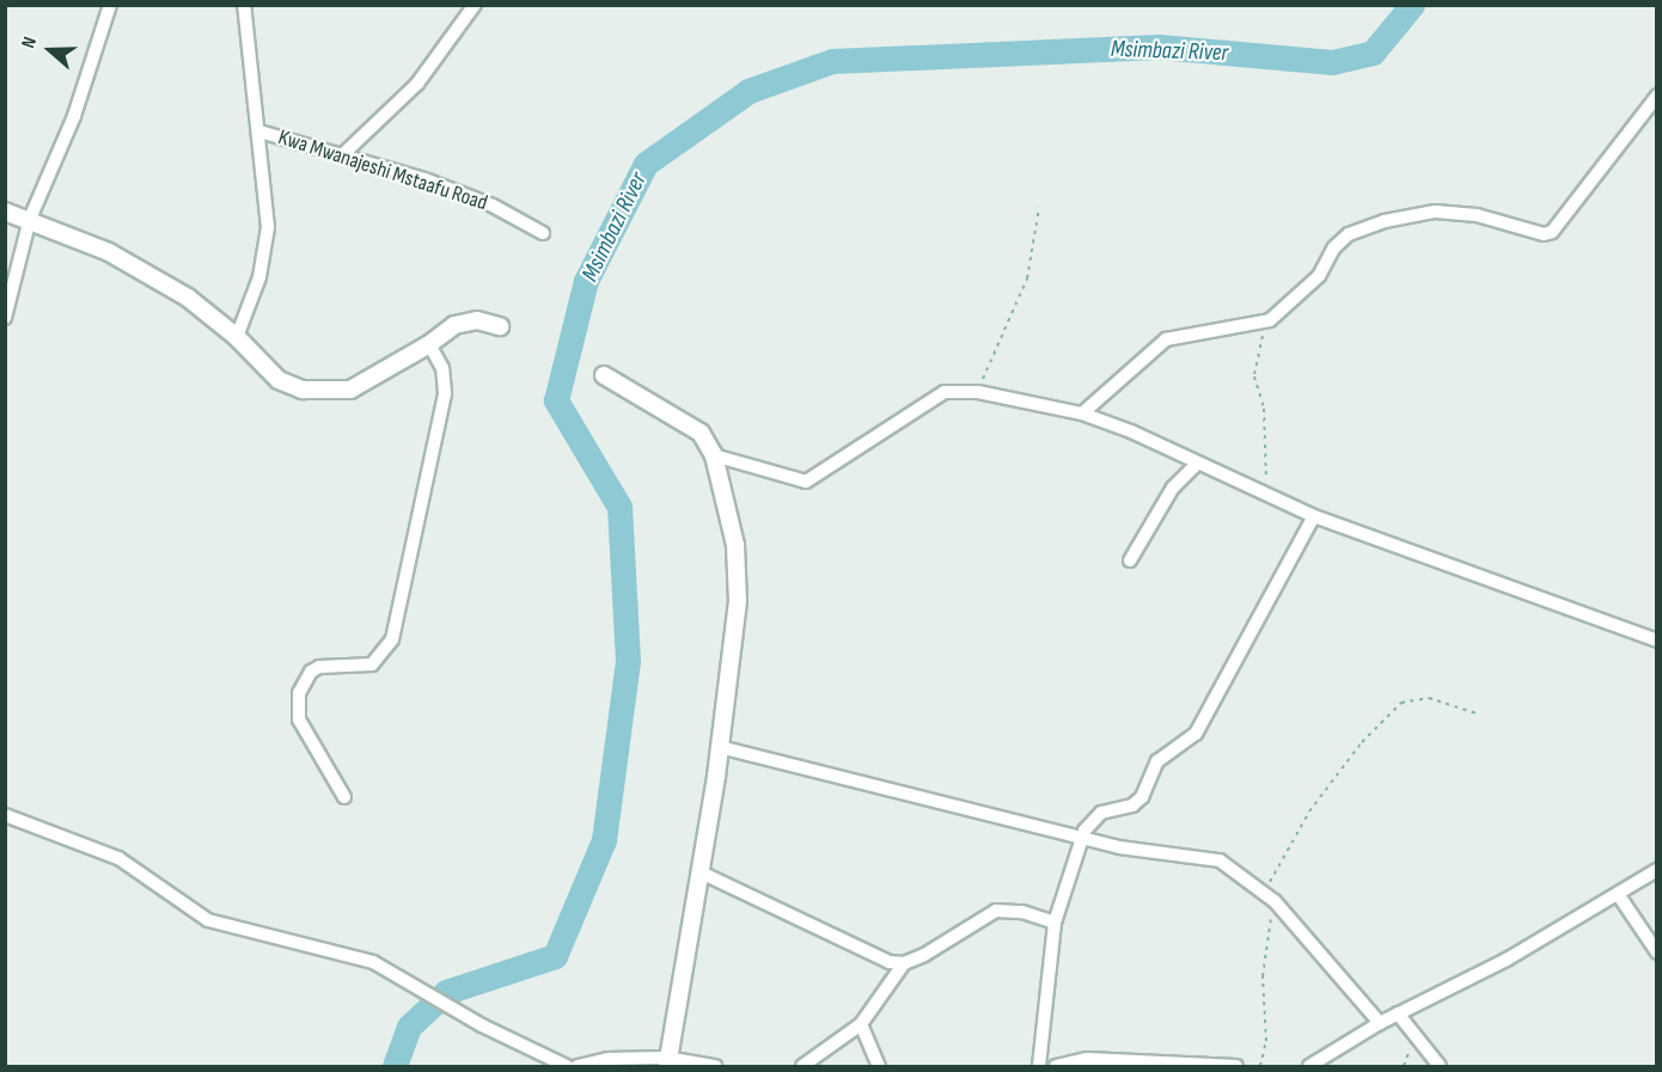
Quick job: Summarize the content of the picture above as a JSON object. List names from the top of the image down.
{
  "streets": {
    "street": ["Kwa Mwanajeshi Mstaafu Road"]
  },
  "water": ["Msimbazi River"],
  "north": "left"
}
